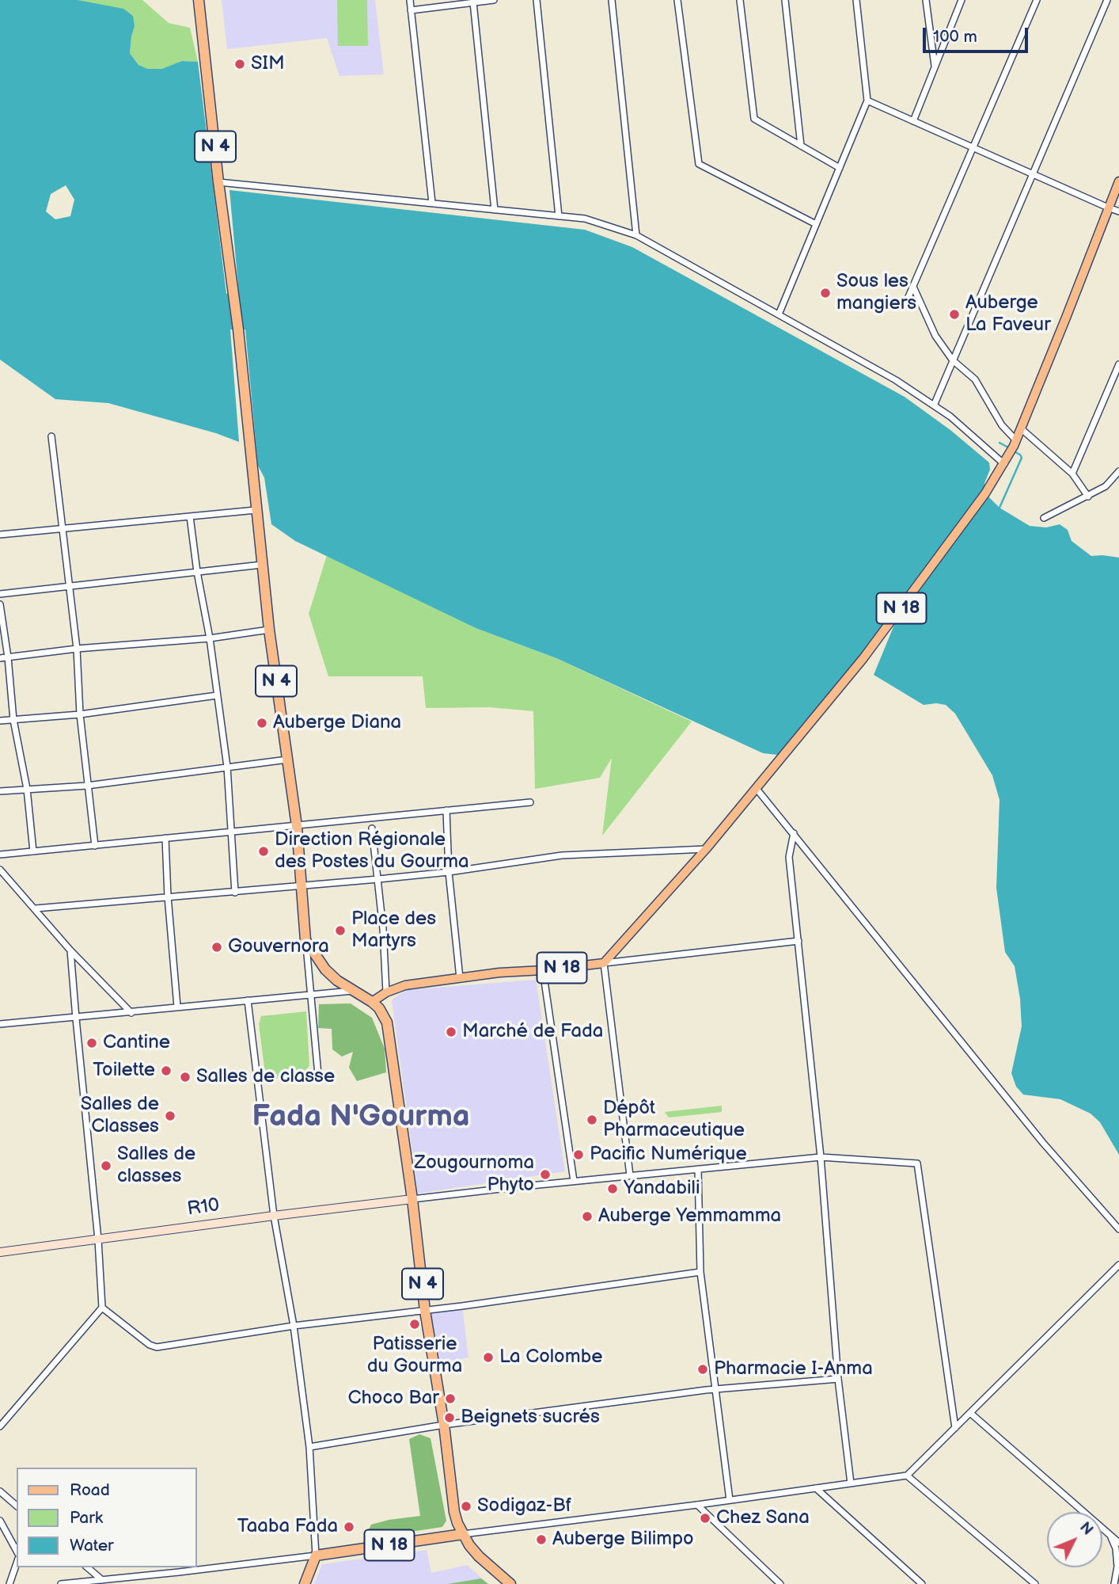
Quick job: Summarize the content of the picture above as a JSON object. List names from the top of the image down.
{
  "streets": {
    "highway": ["N 4", "N 18"],
    "main road": ["R10"]
  },
  "crossings": [
    ["N 4", "N 18"],
    ["N 4", "R10"]
  ],
  "districts": ["Fada N'Gourma"],
  "places": [
    "SIM",
    "Sous les mangiers",
    "Auberge La Faveur",
    "Auberge Diana",
    "Direction Régionale des Postes du Gourma",
    "Place des Martyrs",
    "Gouvernora",
    "Marché de Fada",
    "Cantine",
    "Toilette",
    "Salles de classe",
    "Salles de Classes",
    "Dépôt Pharmaceutique",
    "Pacific Numérique",
    "Salles de classes",
    "Zougournoma Phyto",
    "Yandabili",
    "Auberge Yemmamma",
    "Patisserie du Gourma",
    "La Colombe",
    "Pharmacie I-Anma",
    "Choco Bar",
    "Beignets sucrés",
    "Sodigaz-Bf",
    "Chez Sana",
    "Taaba Fada",
    "Auberge Bilimpo"
  ],
  "legend": ["Road", "Park", "Water"],
  "scale_bar": "100 m",
  "north": "top right"
}
